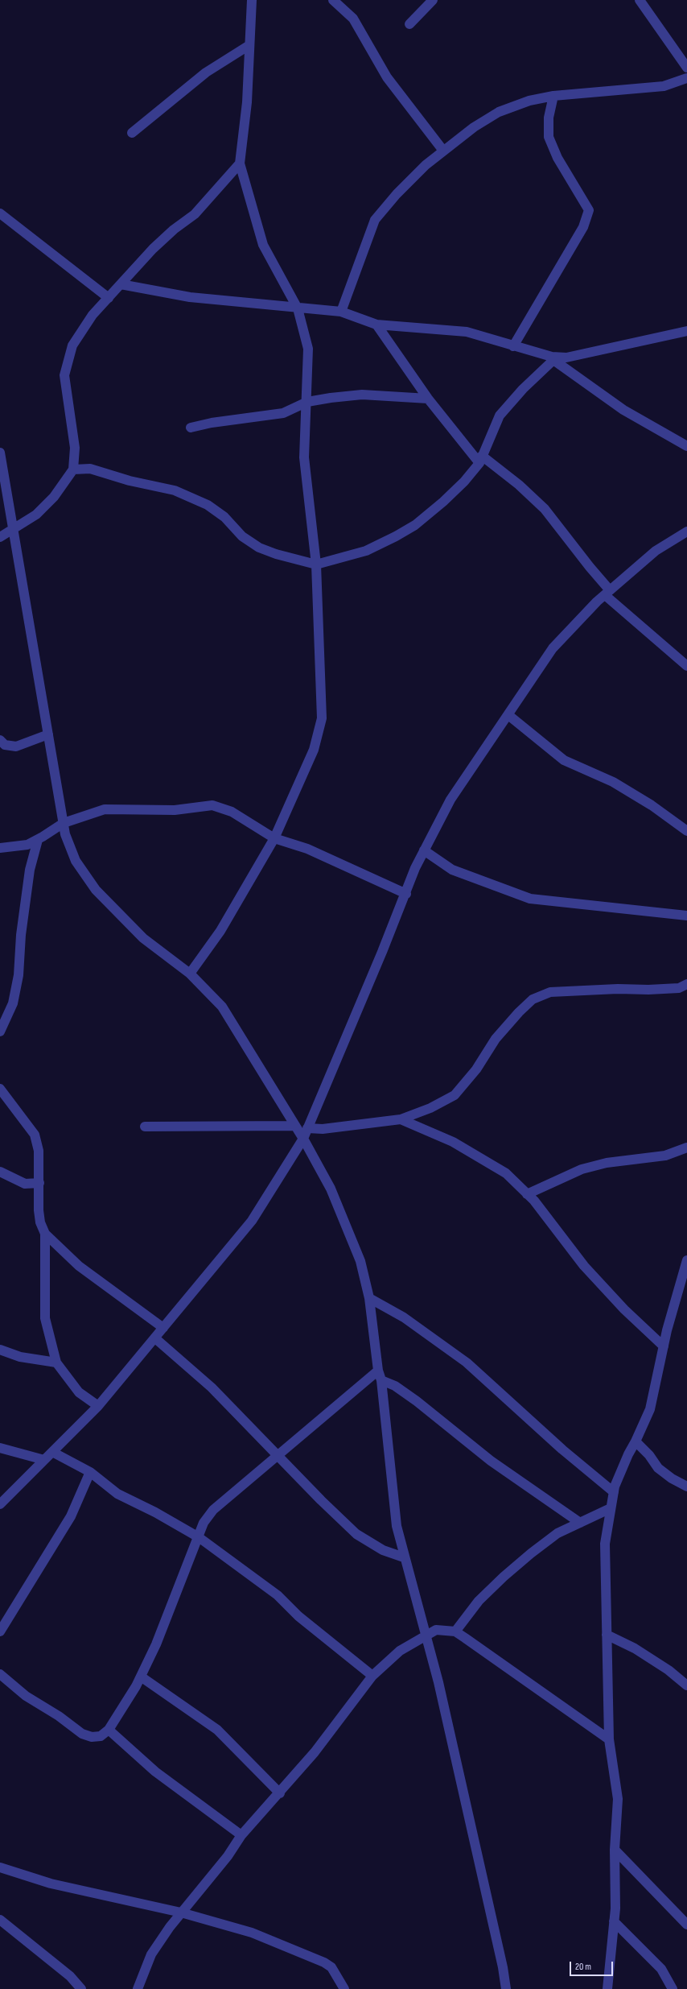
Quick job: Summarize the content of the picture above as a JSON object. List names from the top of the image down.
{
  "scale_bar": "20 m"
}
